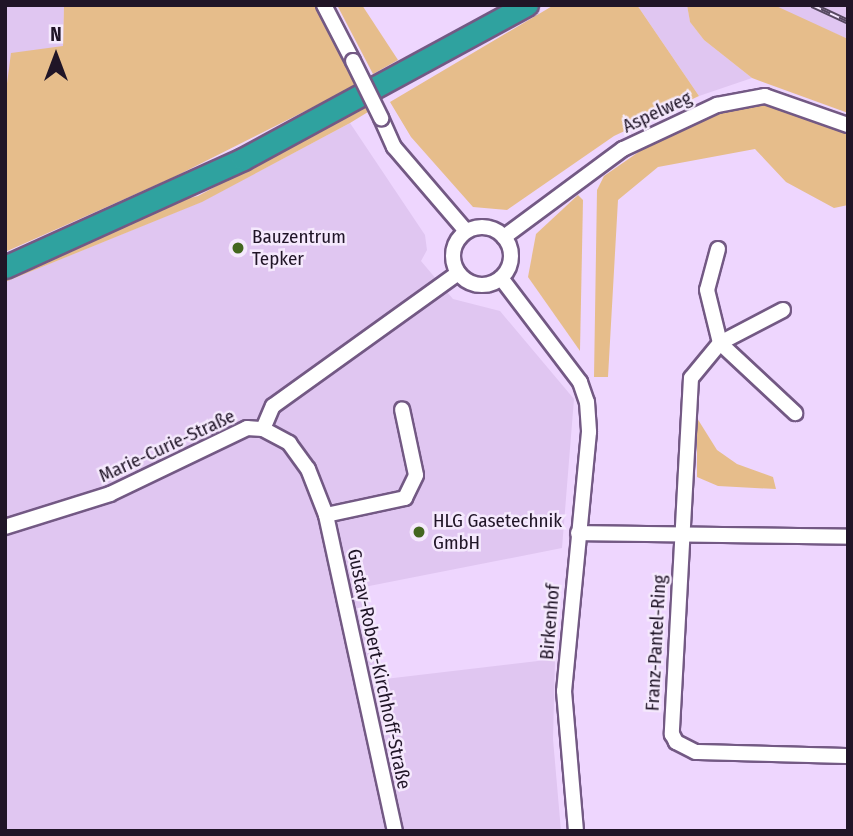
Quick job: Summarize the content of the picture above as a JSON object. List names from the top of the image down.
{
  "streets": {
    "street": [
      "Aspelweg",
      "Marie-Curie-Straße",
      "Birkenhof",
      "Franz-Pantel-Ring",
      "Gustav-Robert-Kirchhoff-Straße"
    ]
  },
  "crossings": [
    ["Aspelweg", "Marie-Curie-Straße"],
    ["Aspelweg", "Birkenhof"],
    ["Marie-Curie-Straße", "Birkenhof"],
    ["Marie-Curie-Straße", "Gustav-Robert-Kirchhoff-Straße"]
  ],
  "places": ["Bauzentrum Tepker", "HLG Gasetechnik GmbH"],
  "north": "top"
}
